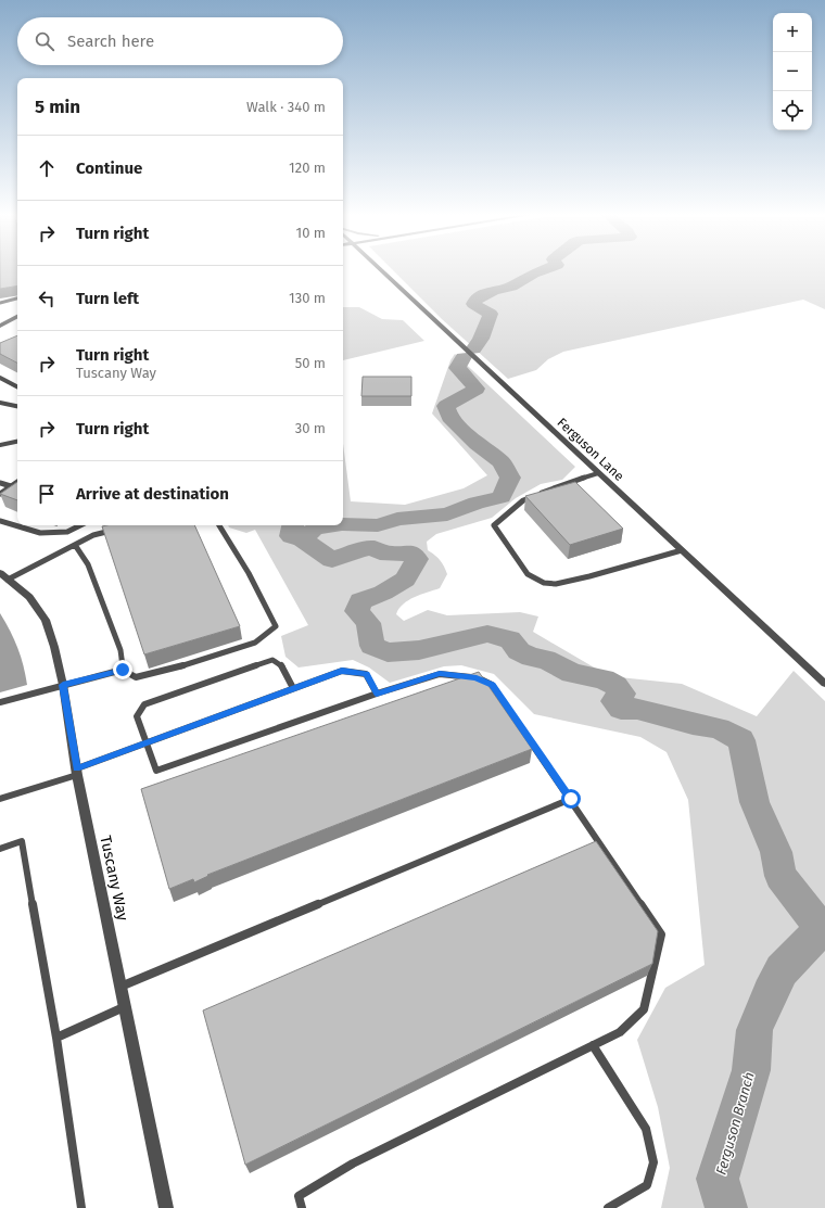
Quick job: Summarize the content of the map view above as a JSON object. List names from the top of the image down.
{
  "streets": {
    "street": ["Ferguson Lane", "Tuscany Way"]
  },
  "water": ["Ferguson Branch"],
  "page": {
    "map_buttons": ["+", "−"],
    "search": "Search here",
    "heading": ["5 min", "Walk · 340 m"],
    "list": [
      ["Continue", "120 m"],
      ["Turn right", "10 m"],
      ["Turn left", "130 m"],
      ["Turn right", "Tuscany Way", "50 m"],
      ["Turn right", "30 m"],
      "Arrive at destination"
    ]
  }
}
